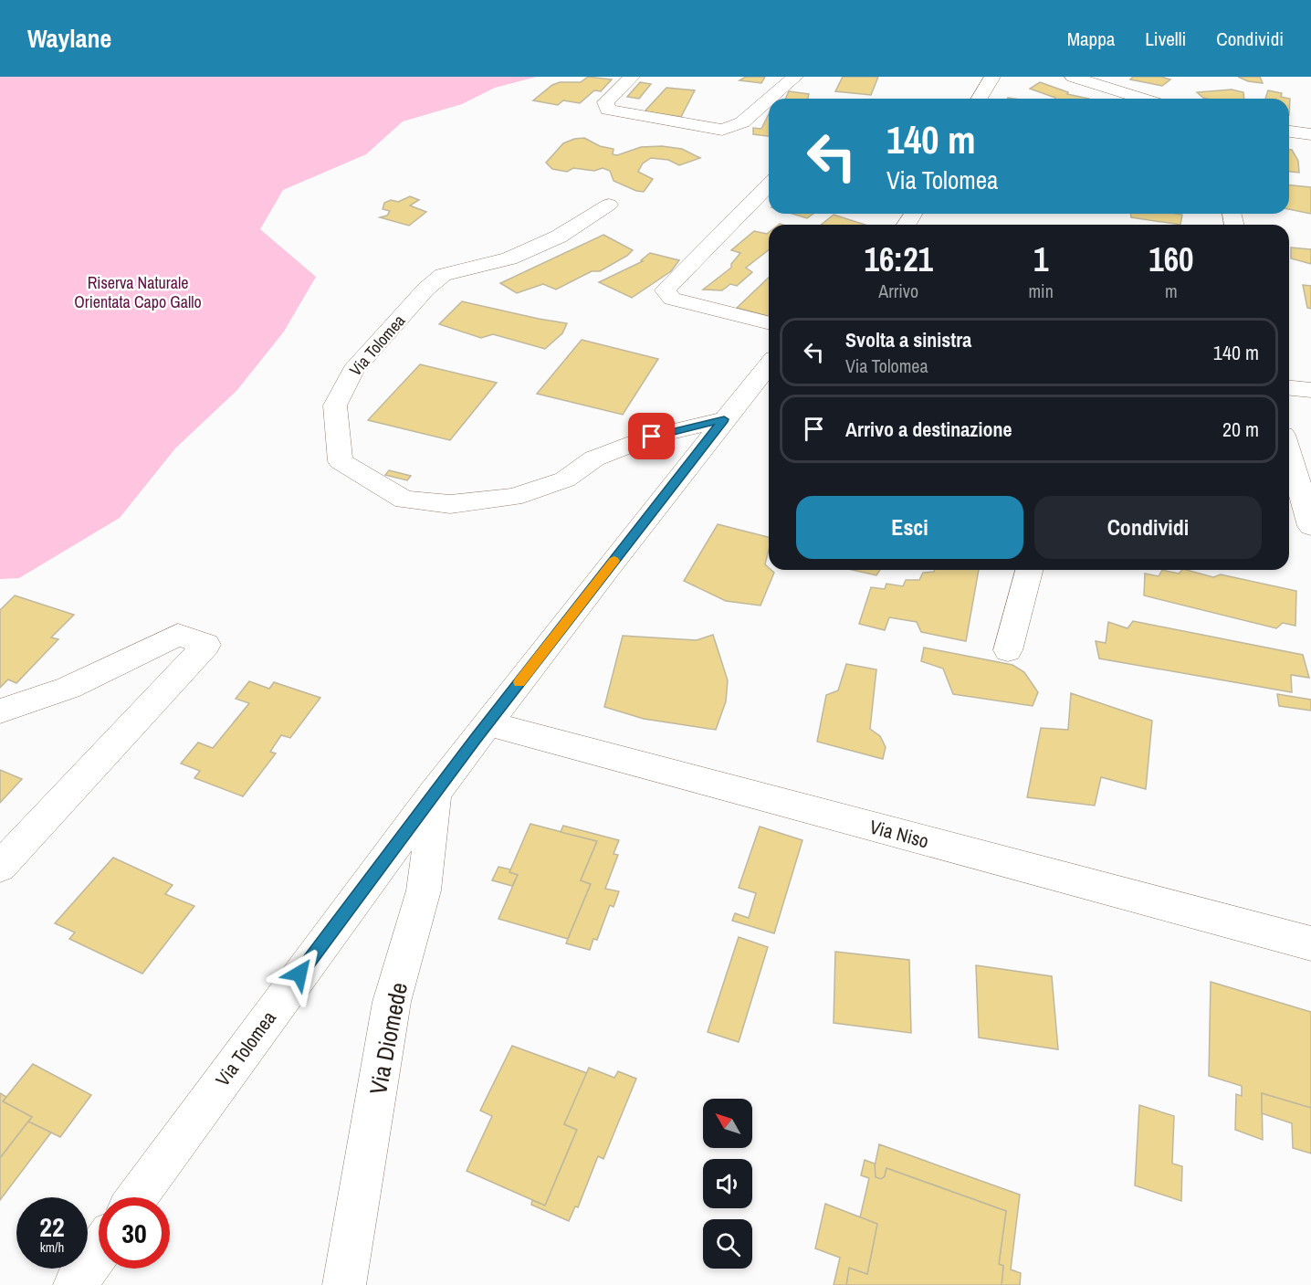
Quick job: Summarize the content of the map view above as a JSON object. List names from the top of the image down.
{
  "streets": {
    "street": ["Via Tolomea", "Via Niso", "Via Diomede"]
  },
  "crossings": [
    ["Via Tolomea", "Via Niso"],
    ["Via Tolomea", "Via Diomede"]
  ],
  "parks": ["Riserva Naturale Orientata Capo Gallo"],
  "north": "top left",
  "page": {
    "header": "Waylane",
    "nav": ["Mappa", "Livelli", "Condividi"],
    "turn": ["140 m", "Via Tolomea"],
    "eta": [
      "16:21",
      "Arrivo",
      "1",
      "min",
      "160",
      "m"
    ],
    "list": [
      {
        "name": "Svolta a sinistra",
        "note": "Via Tolomea",
        "value": "140 m"
      },
      {
        "name": "Arrivo a destinazione",
        "value": "20 m"
      }
    ],
    "buttons": ["Esci", "Condividi"],
    "speed": "22 km/h",
    "limit": "30"
  }
}
